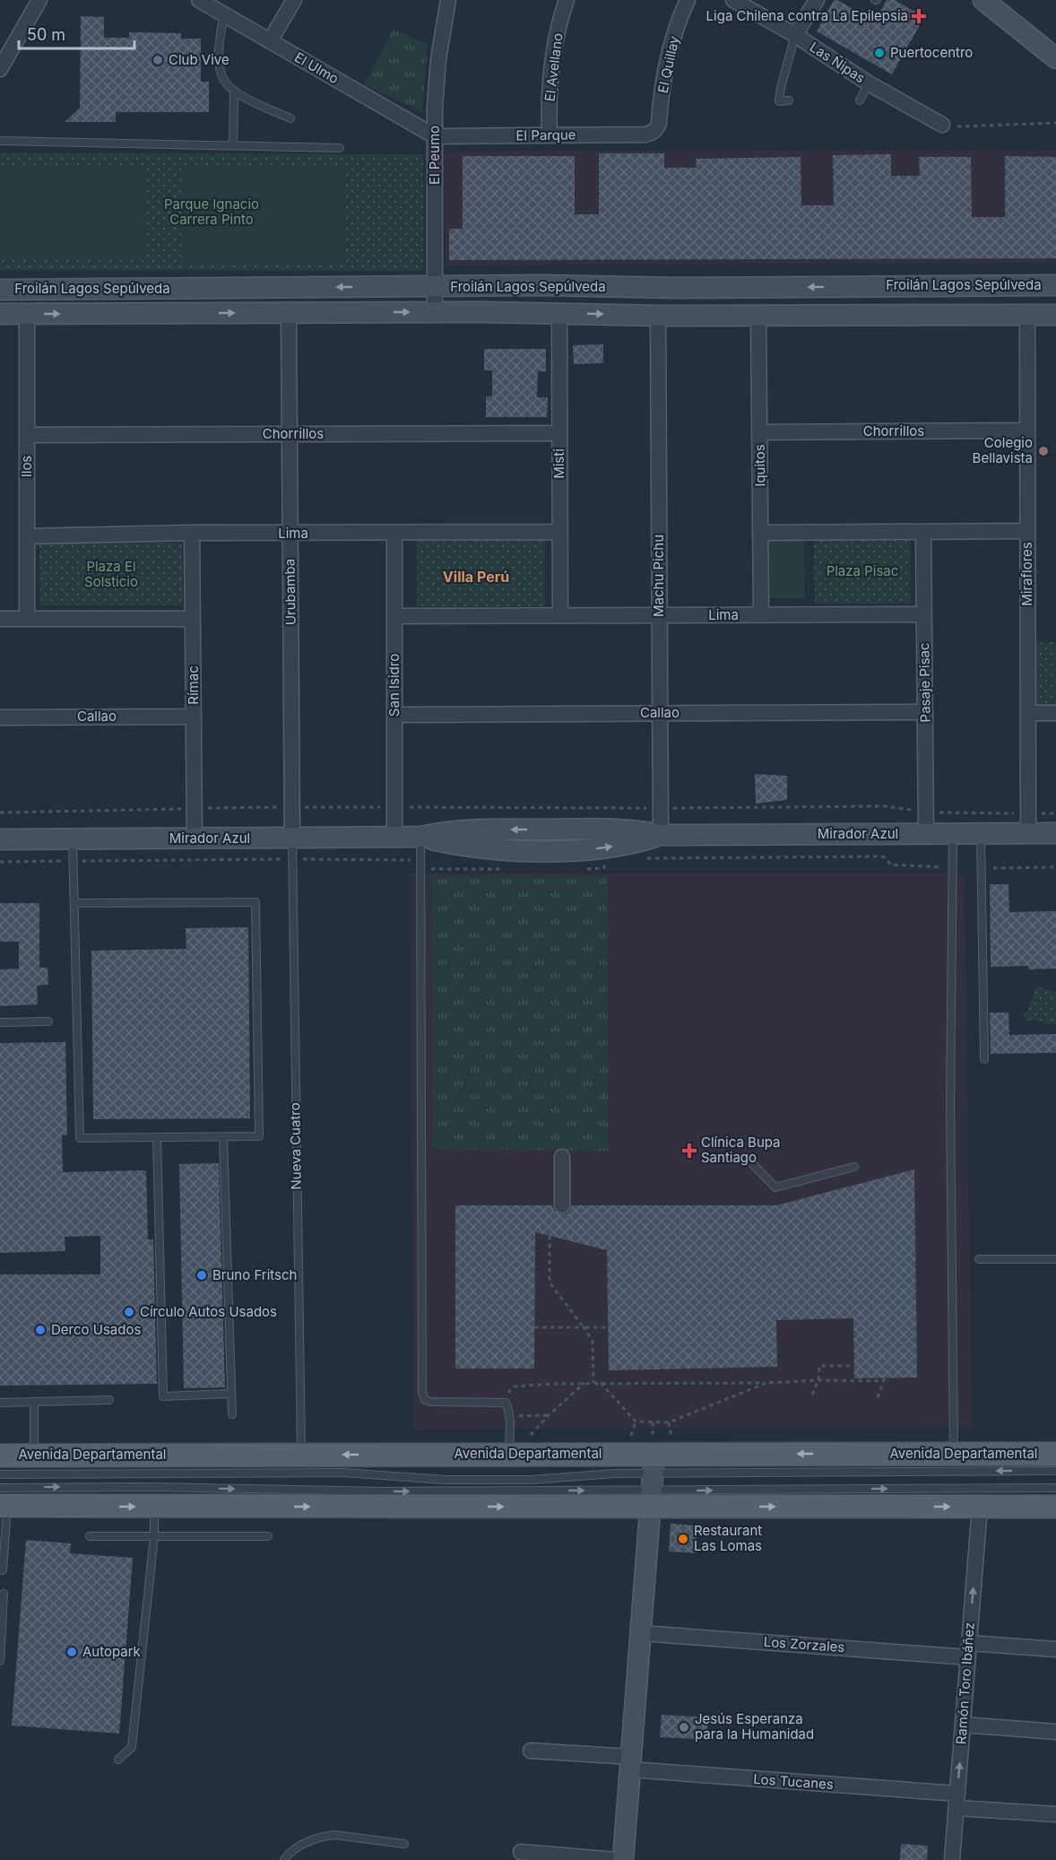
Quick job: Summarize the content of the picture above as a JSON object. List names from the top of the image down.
{
  "streets": {
    "main road": ["Avenida Departamental"],
    "street": [
      "Las Ñipas",
      "El Quillay",
      "El Avellano",
      "El Ulmo",
      "El Parque",
      "El Peumo",
      "Froilán Lagos Sepúlveda",
      "Chorrillos",
      "Misti",
      "Iquitos",
      "Ilos",
      "Lima",
      "Miraflores",
      "Machu Pichu",
      "Urubamba",
      "Pasaje Pisac",
      "Rímac",
      "San Isidro",
      "Callao",
      "Mirador Azul",
      "Los Zorzales",
      "Ramón Toro Ibáñez",
      "Los Tucanes"
    ],
    "lane": ["Nueva Cuatro"]
  },
  "crossings": [
    ["El Quillay", "El Parque"],
    ["El Avellano", "El Parque"],
    ["El Ulmo", "El Parque"],
    ["El Ulmo", "El Peumo"],
    ["El Parque", "El Peumo"],
    ["El Peumo", "Froilán Lagos Sepúlveda"],
    ["Froilán Lagos Sepúlveda", "Misti"],
    ["Froilán Lagos Sepúlveda", "Iquitos"],
    ["Froilán Lagos Sepúlveda", "Ilos"],
    ["Froilán Lagos Sepúlveda", "Miraflores"],
    ["Froilán Lagos Sepúlveda", "Machu Pichu"],
    ["Froilán Lagos Sepúlveda", "Urubamba"],
    ["Chorrillos", "Misti"],
    ["Chorrillos", "Iquitos"],
    ["Chorrillos", "Ilos"],
    ["Chorrillos", "Miraflores"],
    ["Chorrillos", "Urubamba"],
    ["Misti", "Lima"],
    ["Iquitos", "Lima"],
    ["Ilos", "Lima"],
    ["Lima", "Machu Pichu"],
    ["Lima", "Urubamba"],
    ["Lima", "Pasaje Pisac"],
    ["Lima", "Rímac"],
    ["Lima", "San Isidro"],
    ["Miraflores", "Mirador Azul"],
    ["Machu Pichu", "Callao"],
    ["Machu Pichu", "Mirador Azul"],
    ["Urubamba", "Mirador Azul"],
    ["Urubamba", "Nueva Cuatro"],
    ["Pasaje Pisac", "Callao"],
    ["Pasaje Pisac", "Mirador Azul"],
    ["Rímac", "Callao"],
    ["Rímac", "Mirador Azul"],
    ["San Isidro", "Callao"],
    ["San Isidro", "Mirador Azul"],
    ["Mirador Azul", "Nueva Cuatro"],
    ["Nueva Cuatro", "Avenida Departamental"],
    ["Avenida Departamental", "Ramón Toro Ibáñez"],
    ["Los Zorzales", "Ramón Toro Ibáñez"],
    ["Ramón Toro Ibáñez", "Los Tucanes"]
  ],
  "one_way": ["Ramón Toro Ibáñez"],
  "districts": ["Villa Perú"],
  "parks": ["Parque Ignacio Carrera Pinto", "Plaza El Solsticio", "Plaza Pisac"],
  "places": {
    "health": ["Liga Chilena contra La Epilepsia", "Clínica Bupa Santiago"],
    "other": [
      "Puertocentro",
      "Club Vive",
      "Colegio Bellavista",
      "Bruno Fritsch",
      "Círculo Autos Usados",
      "Derco Usados",
      "Restaurant Las Lomas",
      "Autopark",
      "Jesús Esperanza para la Humanidad"
    ]
  },
  "scale_bar": "50 m"
}
